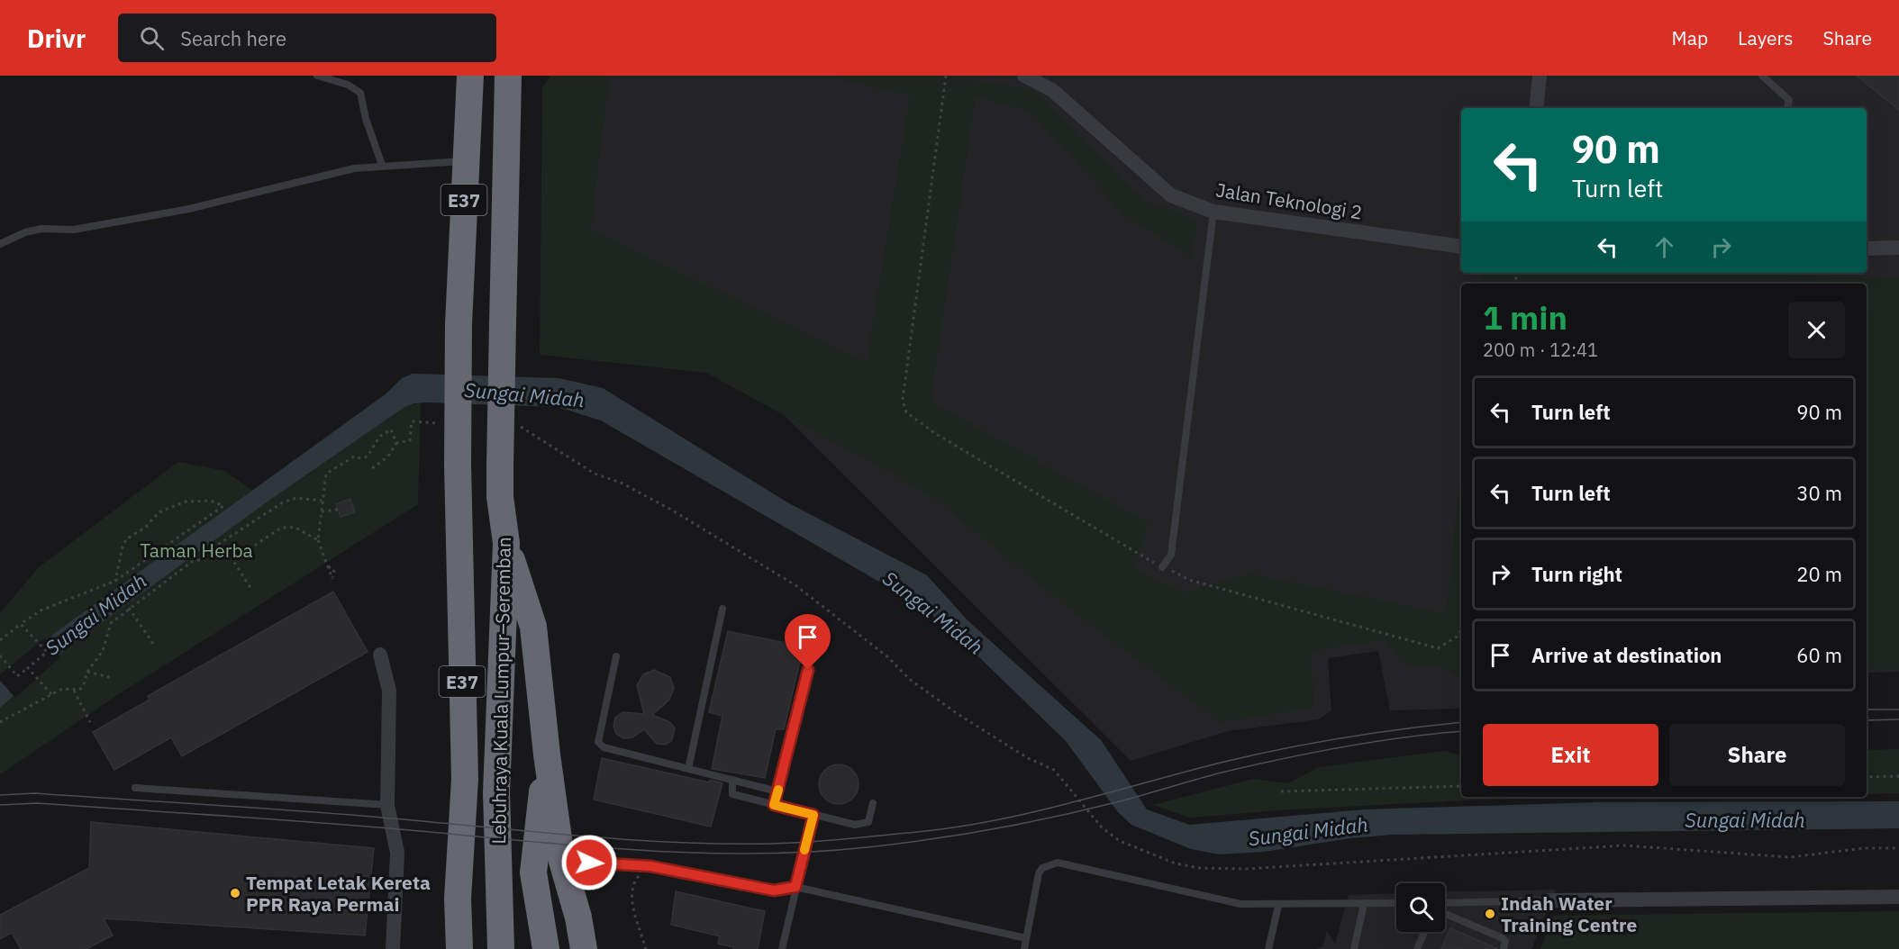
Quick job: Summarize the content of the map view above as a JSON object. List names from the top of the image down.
{
  "streets": {
    "highway": ["E37", "Lebuhraya Kuala Lumpur–Seremban"],
    "street": ["Jalan Teknologi 2"]
  },
  "water": ["Sungai Midah"],
  "parks": ["Taman Herba"],
  "places": ["Tempat Letak Kereta PPR Raya Permai", "Indah Water Training Centre"],
  "page": {
    "header": "Drivr",
    "search": "Search here",
    "nav": ["Map", "Layers", "Share"],
    "turn": ["90 m", "Turn left"],
    "heading": ["1 min", "200 m · 12:41"],
    "list": [
      {
        "name": "Turn left",
        "value": "90 m"
      },
      {
        "name": "Turn left",
        "value": "30 m"
      },
      {
        "name": "Turn right",
        "value": "20 m"
      },
      {
        "name": "Arrive at destination",
        "value": "60 m"
      }
    ],
    "buttons": ["Exit", "Share"]
  }
}
